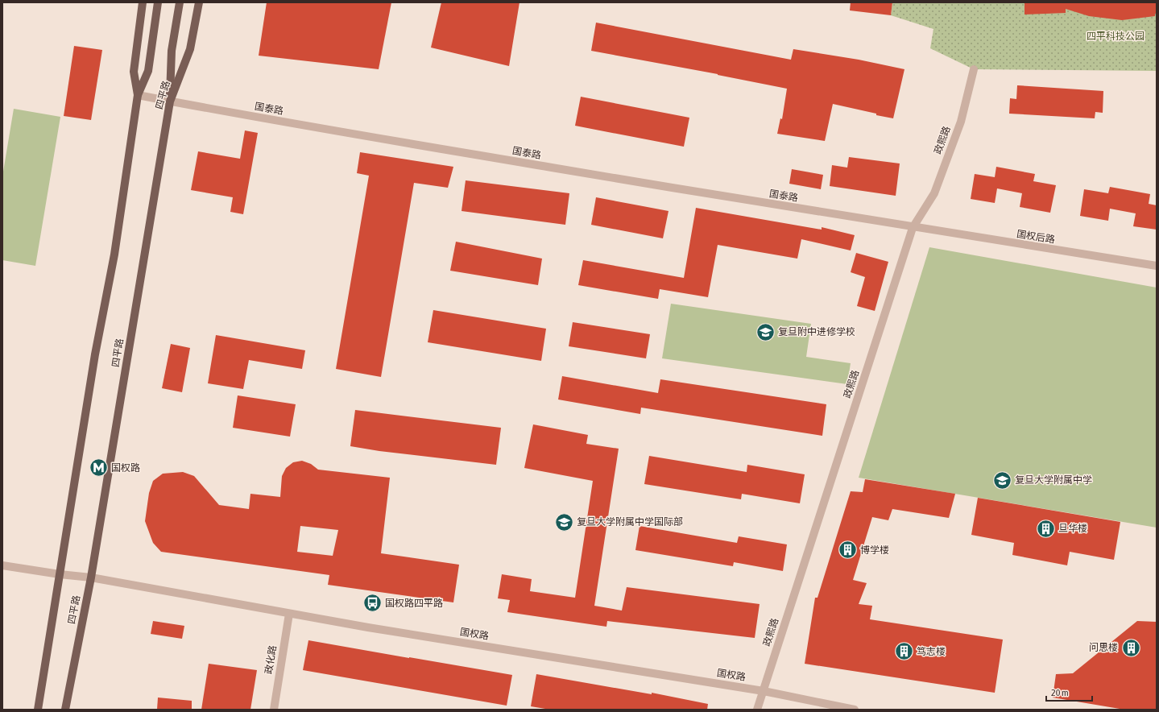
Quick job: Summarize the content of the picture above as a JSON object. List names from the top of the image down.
{
  "streets": {
    "main road": ["四平路"],
    "street": [
      "国泰路",
      "政熙路",
      "国权后路",
      "国权路",
      "政化路"
    ]
  },
  "crossings": [
    ["四平路", "国泰路"],
    ["四平路", "国权路"],
    ["国泰路", "政熙路"],
    ["国泰路", "国权后路"],
    ["政熙路", "国权后路"],
    ["政熙路", "国权路"],
    ["国权路", "政化路"]
  ],
  "parks": ["四平科技公园"],
  "places": {
    "school or university": ["复旦附中进修学校", "复旦大学附属中学", "复旦大学附属中学国际部"],
    "metro station": ["国权路"],
    "building": [
      "旦华楼",
      "博学楼",
      "问思楼",
      "笃志楼"
    ],
    "bus stop": ["国权路四平路"]
  },
  "scale_bar": "20 m"
}
